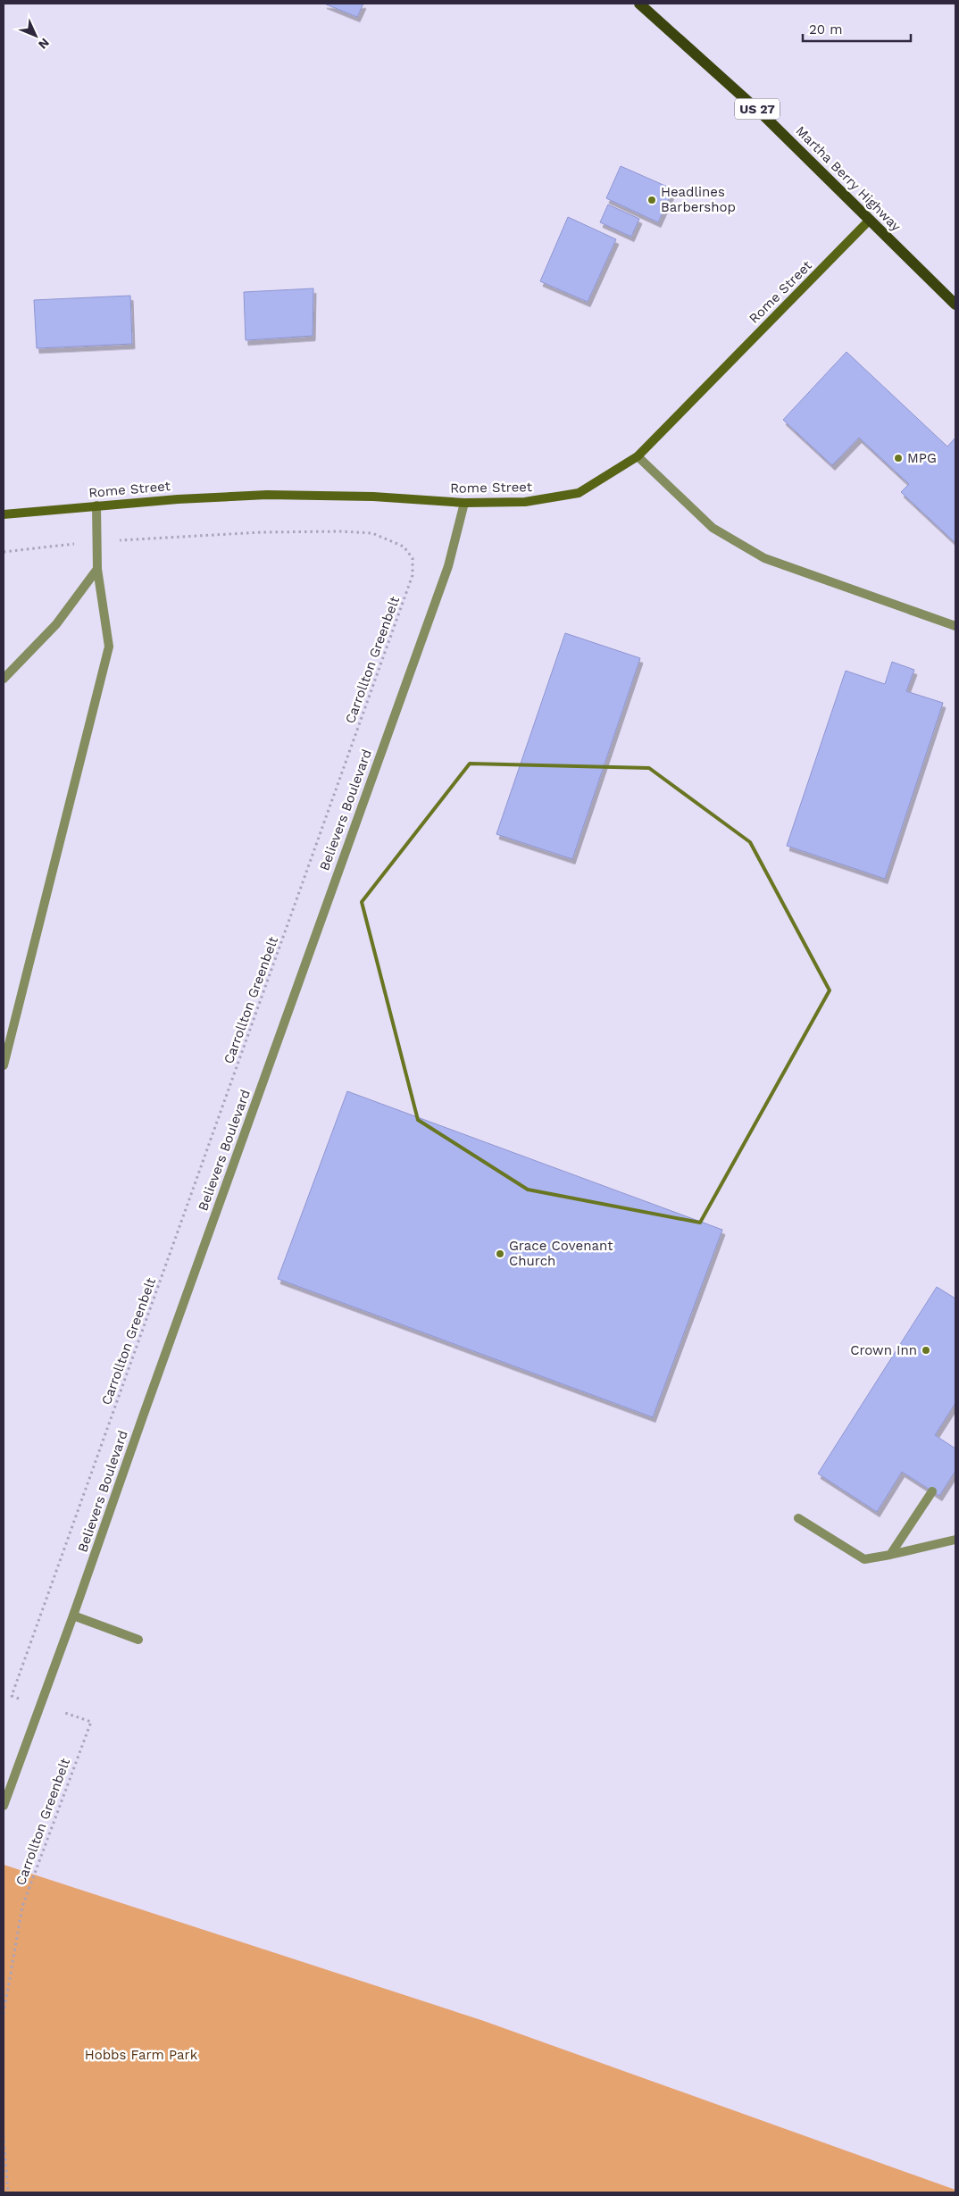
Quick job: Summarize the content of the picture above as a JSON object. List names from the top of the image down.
{
  "streets": {
    "main road": ["US 27", "Martha Berry Highway"],
    "street": ["Rome Street", "Believers Boulevard"],
    "path": ["Carrollton Greenbelt"]
  },
  "crossings": [
    ["Martha Berry Highway", "Rome Street"],
    ["Rome Street", "Believers Boulevard"]
  ],
  "parks": ["Hobbs Farm Park"],
  "places": [
    "Headlines Barbershop",
    "MPG",
    "Grace Covenant Church",
    "Crown Inn"
  ],
  "scale_bar": "20 m",
  "north": "bottom right"
}
